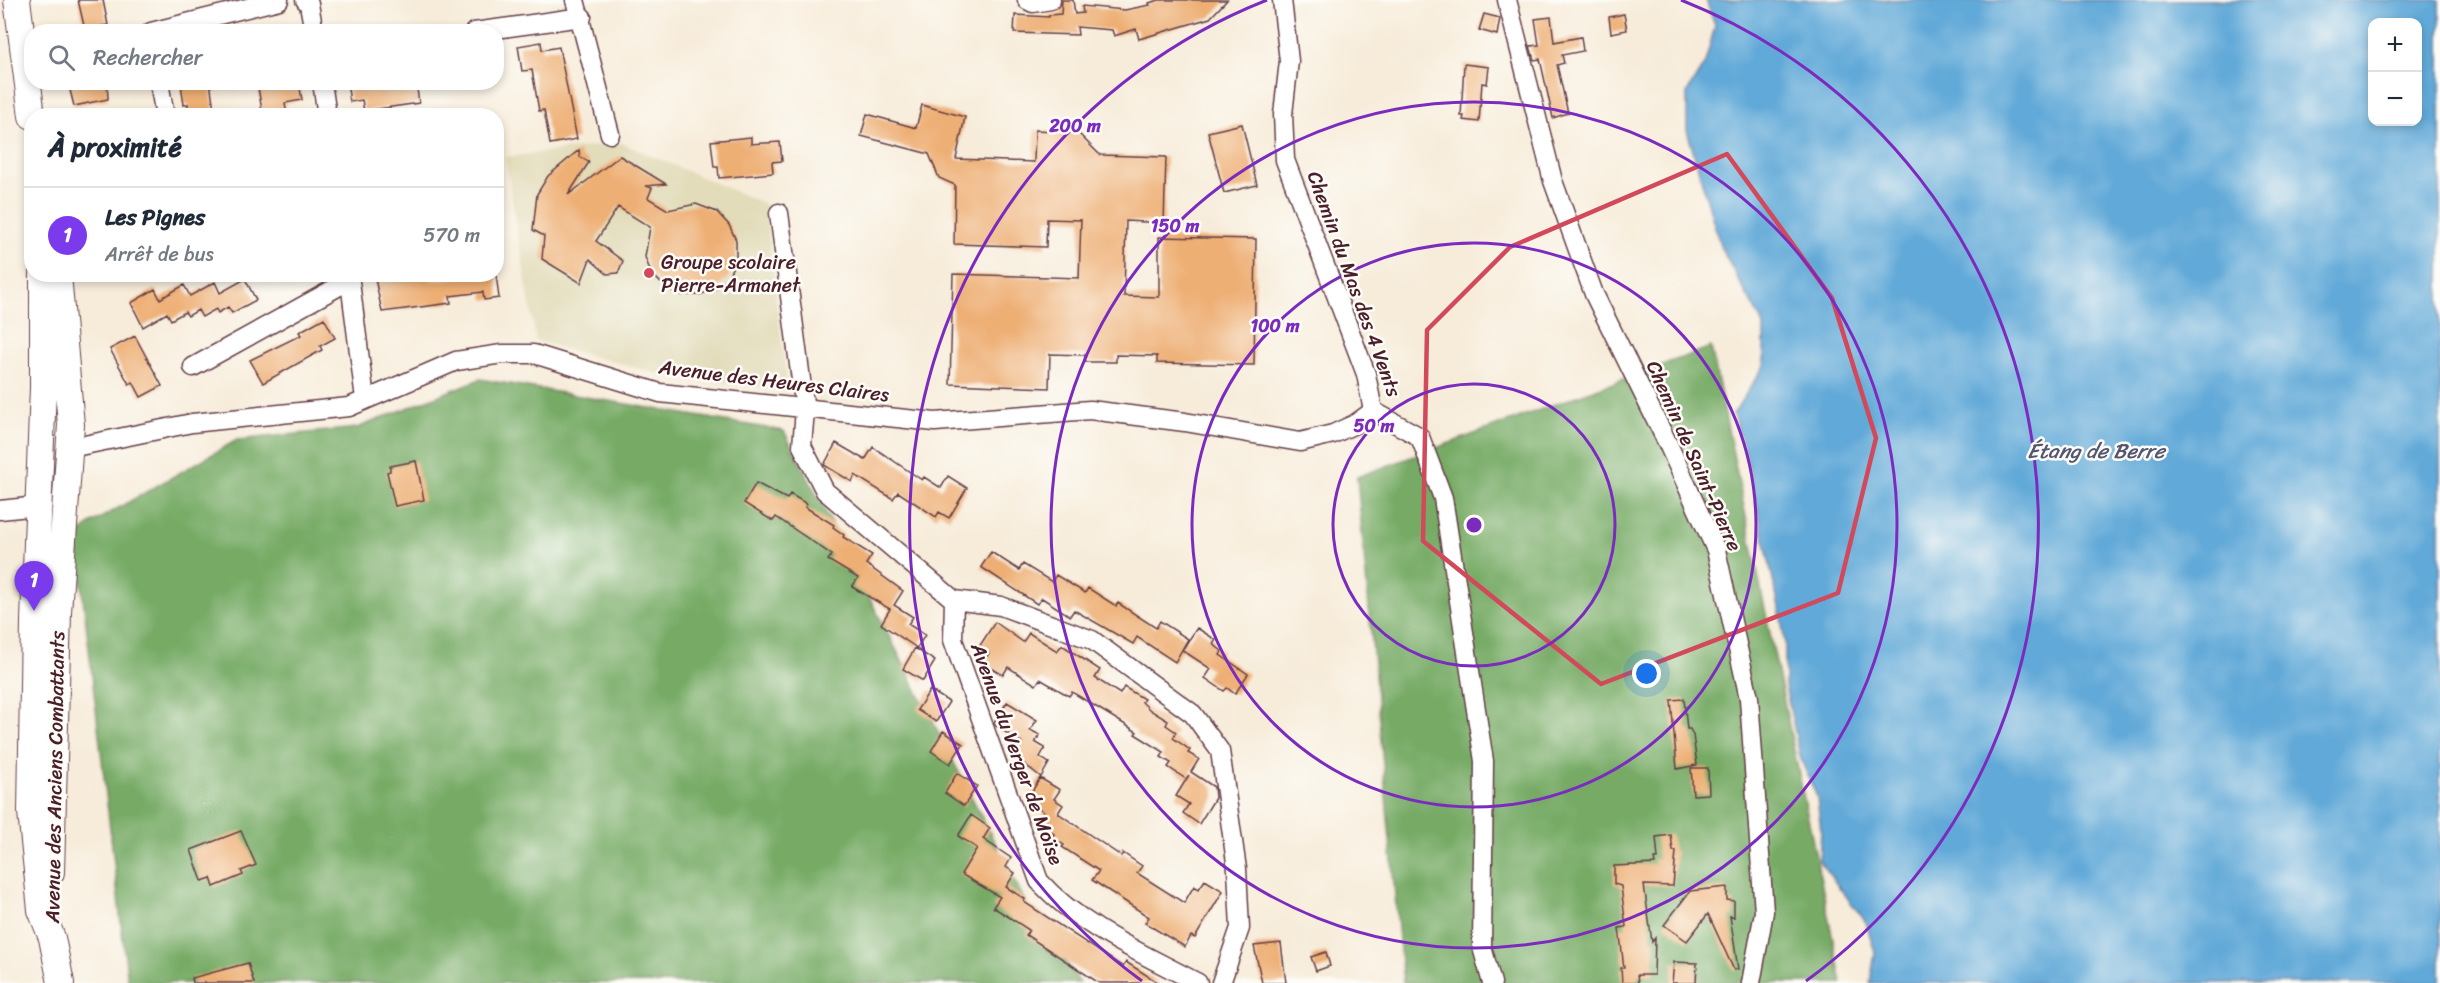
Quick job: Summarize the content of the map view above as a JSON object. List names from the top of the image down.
{
  "streets": {
    "main road": ["Avenue des Anciens Combattants"],
    "street": [
      "Chemin du Mas des 4 Vents",
      "Avenue des Heures Claires",
      "Chemin de Saint-Pierre",
      "Avenue du Verger de Moïse"
    ]
  },
  "crossings": [
    ["Chemin du Mas des 4 Vents", "Avenue des Heures Claires"],
    ["Avenue des Heures Claires", "Avenue des Anciens Combattants"]
  ],
  "water": ["Étang de Berre"],
  "places": ["Groupe scolaire Pierre-Armanet"],
  "page": {
    "map_buttons": ["+", "−"],
    "search": "Rechercher",
    "heading": "À proximité",
    "list": [
      {
        "mark": "1",
        "name": "Les Pignes",
        "note": "Arrêt de bus",
        "value": "570 m"
      }
    ],
    "pins": "1"
  },
  "rings": [
    "200 m",
    "150 m",
    "100 m",
    "50 m"
  ]
}
